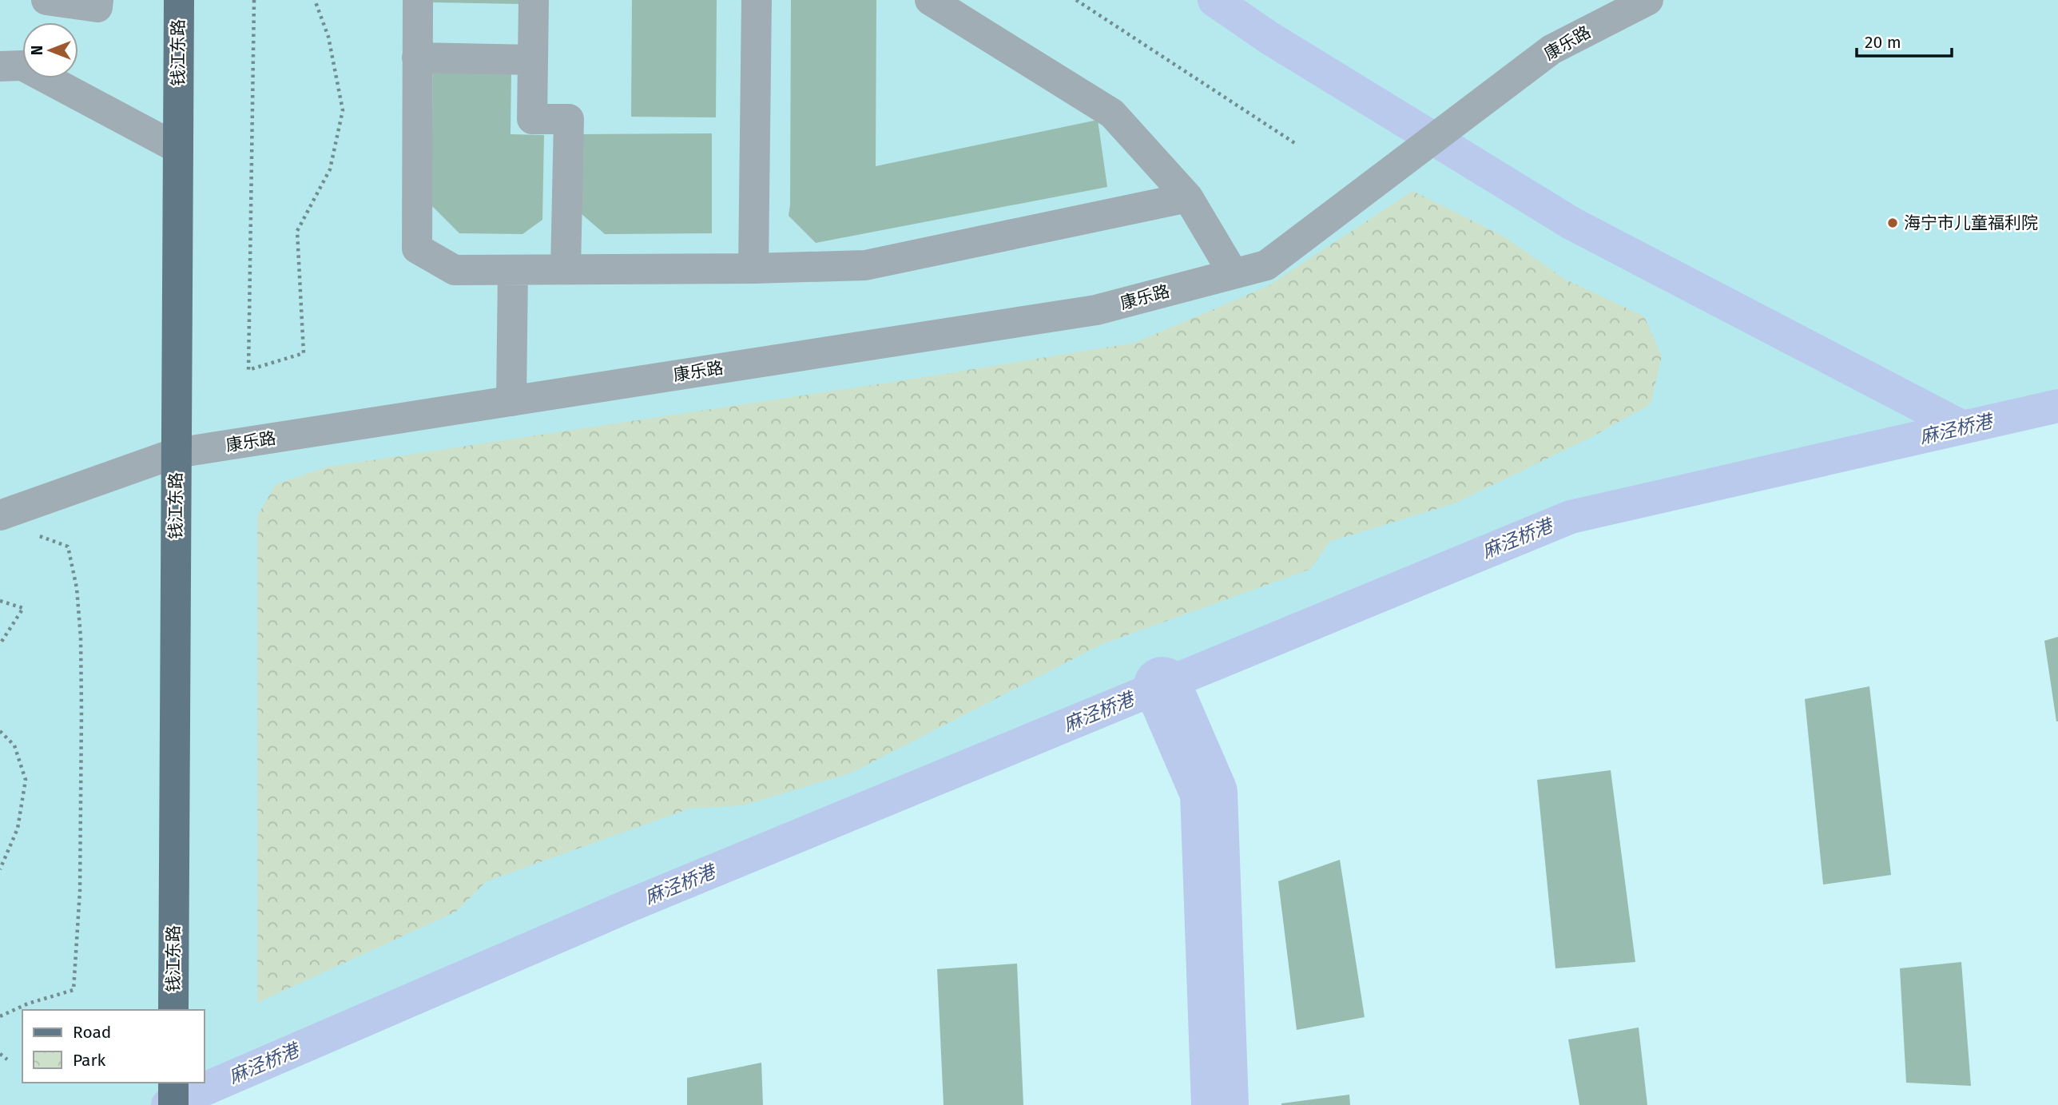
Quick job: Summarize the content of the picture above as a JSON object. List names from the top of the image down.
{
  "streets": {
    "main road": ["钱江东路"],
    "street": ["康乐路"]
  },
  "crossings": [
    ["康乐路", "钱江东路"]
  ],
  "water": ["麻泾桥港"],
  "places": ["海宁市儿童福利院"],
  "legend": ["Road", "Park"],
  "scale_bar": "20 m",
  "north": "left"
}
